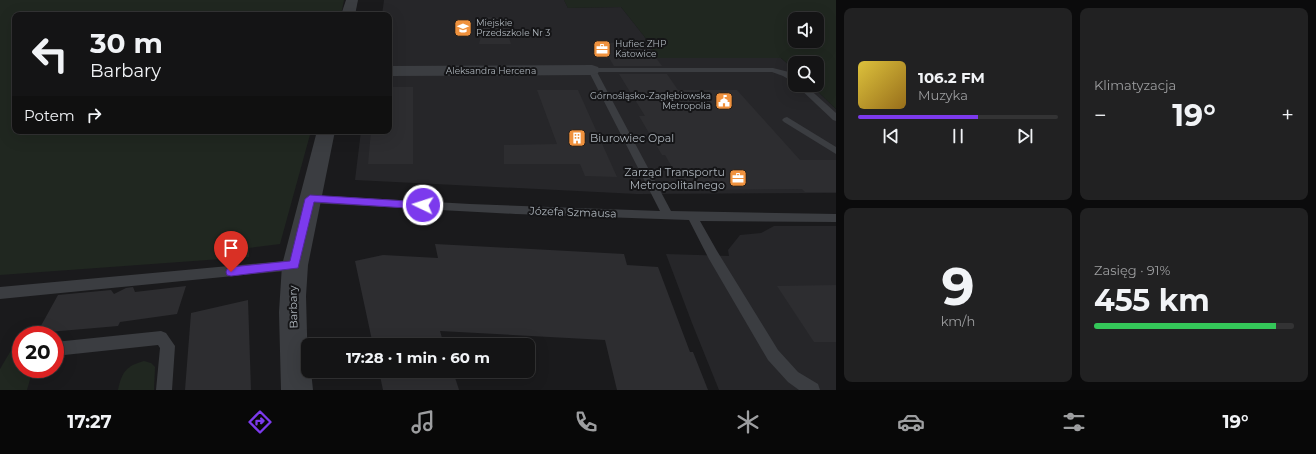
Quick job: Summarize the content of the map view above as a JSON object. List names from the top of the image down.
{
  "streets": {
    "street": ["Aleksandra Hercena", "Barbary"],
    "lane": ["Józefa Szmausa"]
  },
  "crossings": [
    ["Józefa Szmausa", "Barbary"]
  ],
  "places": {
    "school or university": ["Miejskie Przedszkole Nr 3"],
    "office": ["Hufiec ZHP Katowice", "Zarząd Transportu Metropolitalnego"],
    "public building": ["Górnośląsko-Zagłębiowska Metropolia"],
    "building": ["Biurowiec Opal"]
  },
  "page": {
    "tile": [
      "Klimatyzacja",
      ["9", "km/h"],
      ["Zasięg · 91%", "455 km"]
    ],
    "turn": ["30 m", "Barbary"],
    "song": ["106.2 FM", "Muzyka"],
    "then": "Potem",
    "heat": ["−", "19°", "+"],
    "limit": "20",
    "trip": "17:28 · 1 min · 60 m",
    "tabs": ["17:27", "19°"]
  }
}
